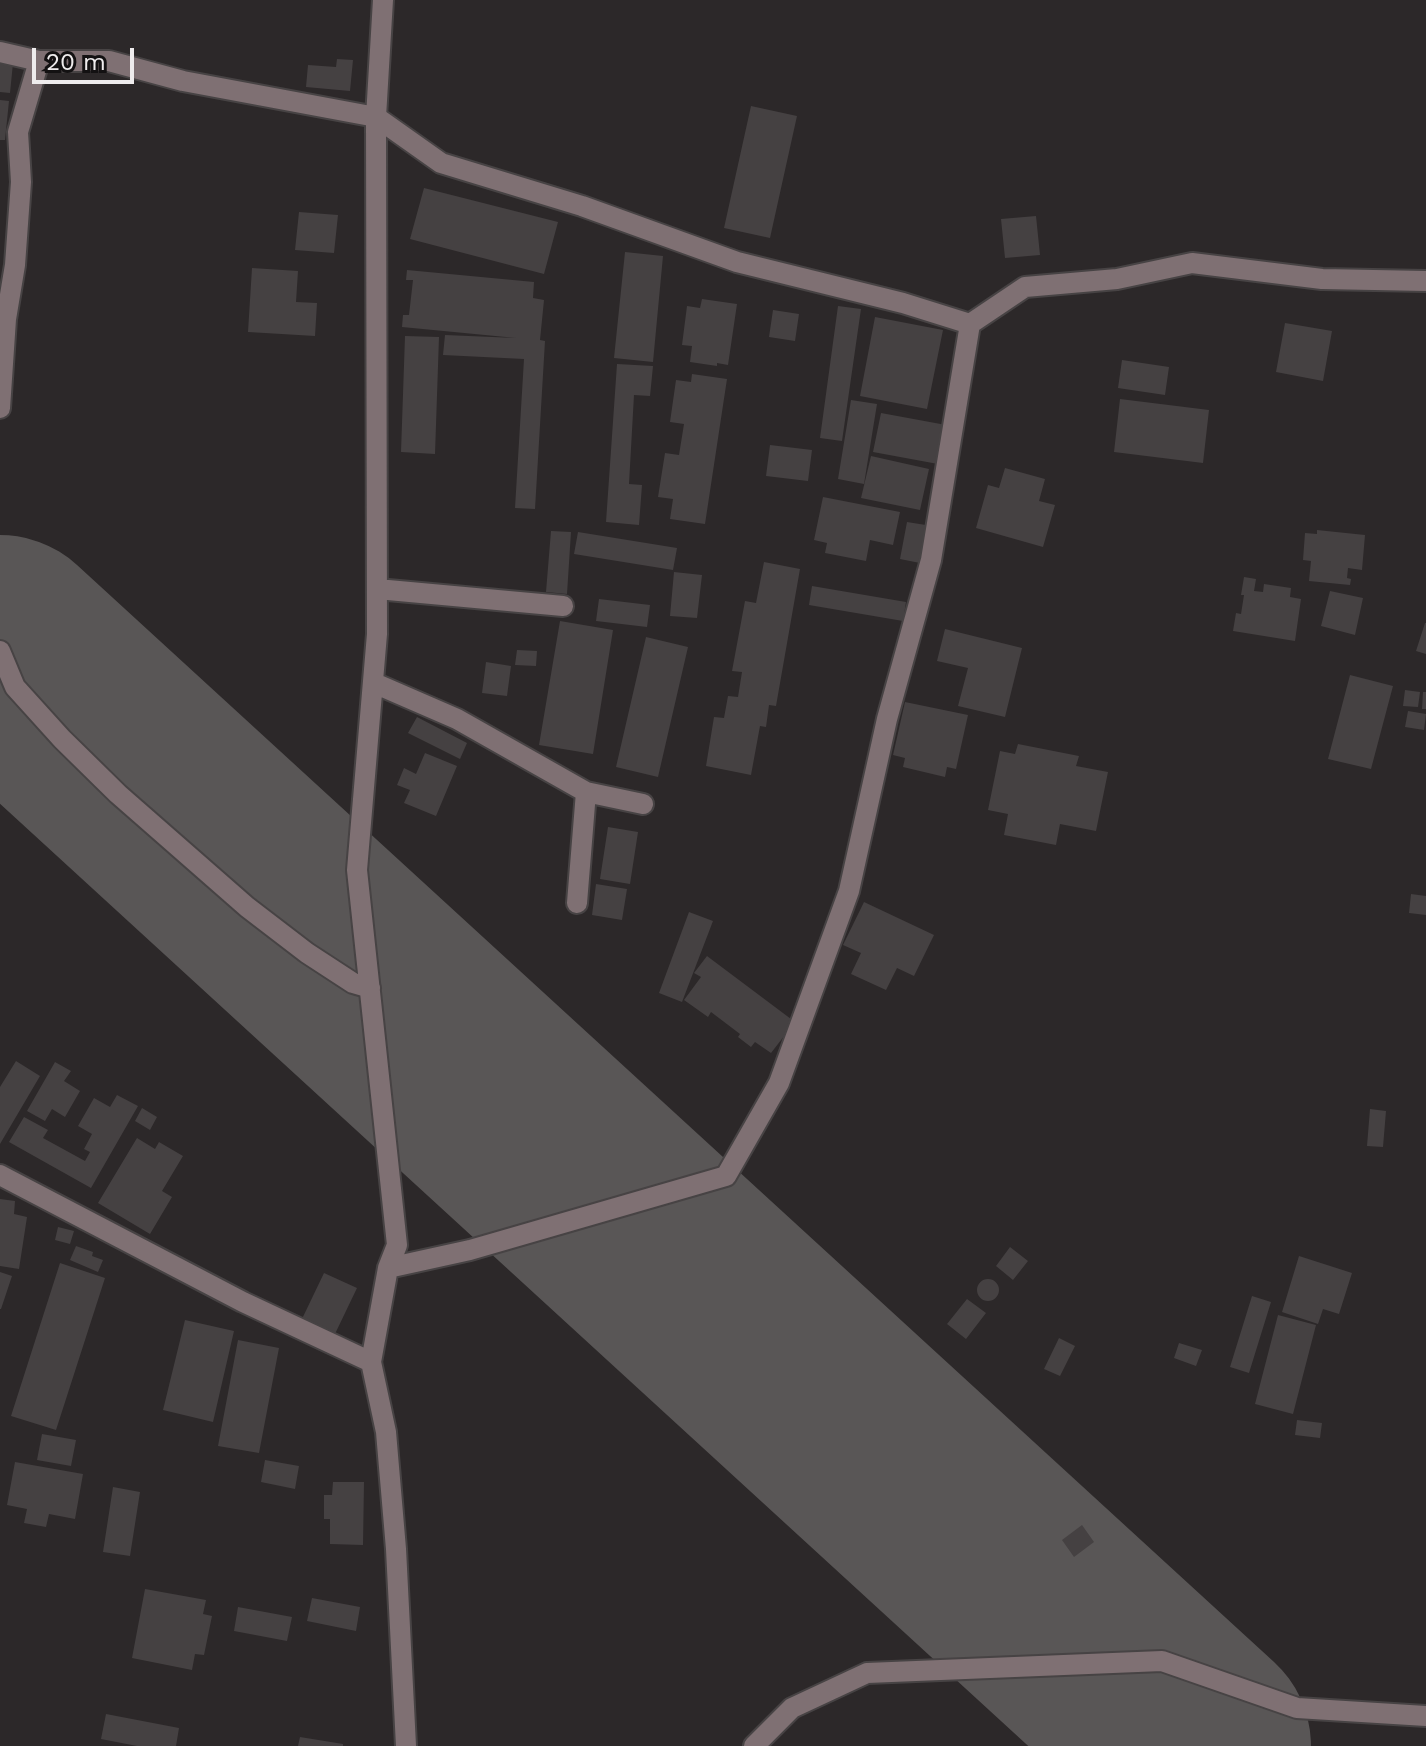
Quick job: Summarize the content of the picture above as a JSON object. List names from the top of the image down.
{
  "scale_bar": "20 m"
}
